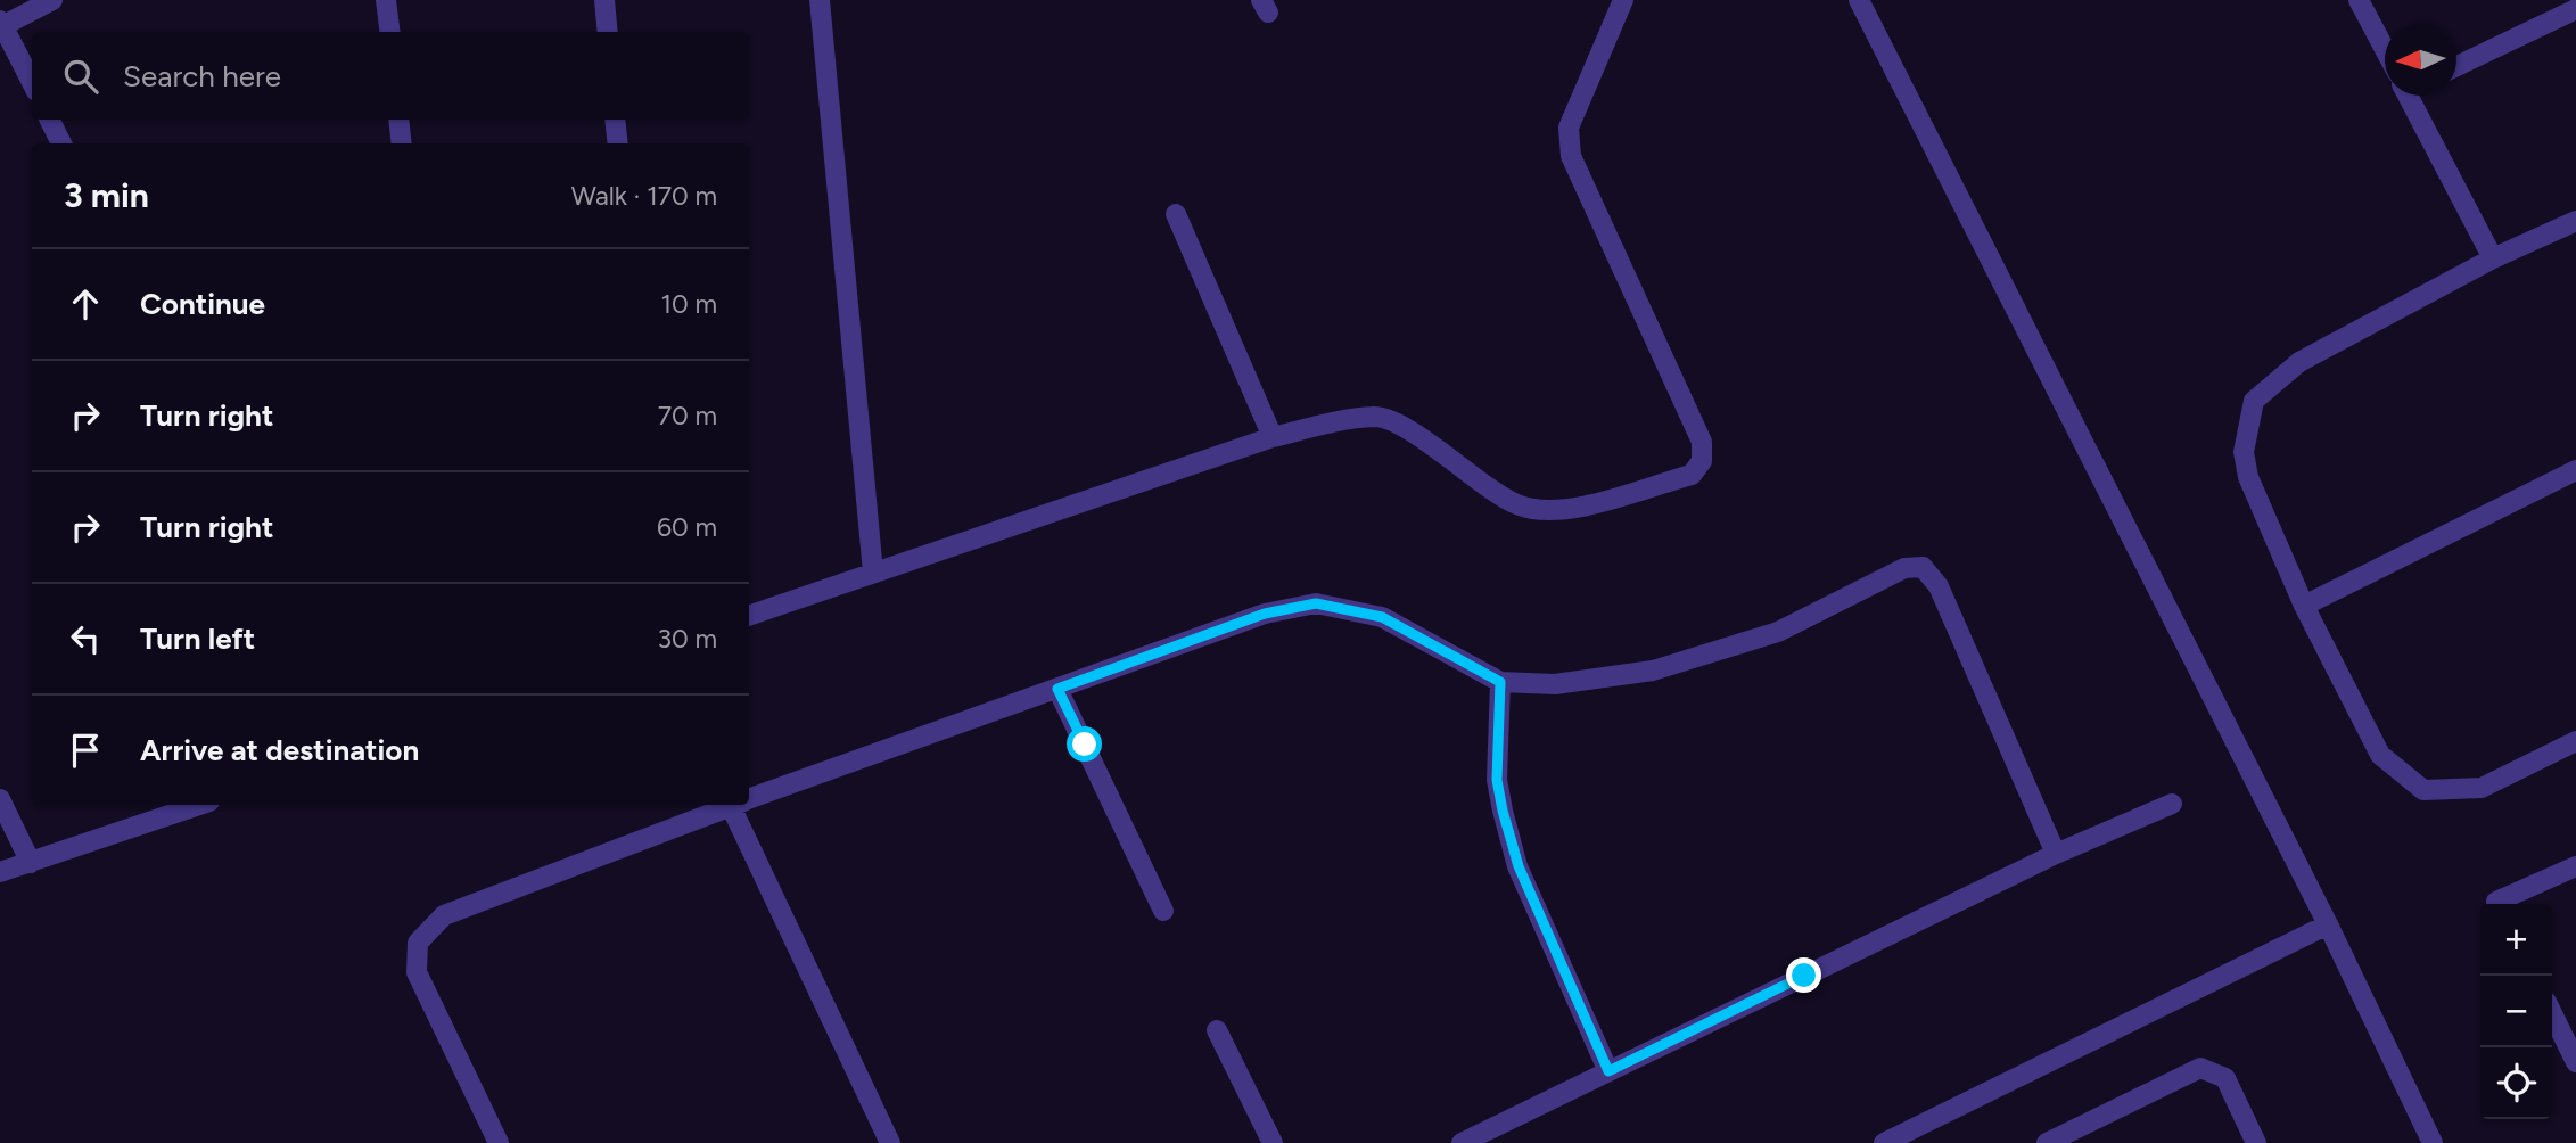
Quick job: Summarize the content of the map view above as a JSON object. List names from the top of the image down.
{
  "north": "left",
  "page": {
    "search": "Search here",
    "heading": ["3 min", "Walk · 170 m"],
    "list": [
      ["Continue", "10 m"],
      ["Turn right", "70 m"],
      ["Turn right", "60 m"],
      ["Turn left", "30 m"],
      "Arrive at destination"
    ],
    "map_buttons": ["+", "−"]
  }
}
